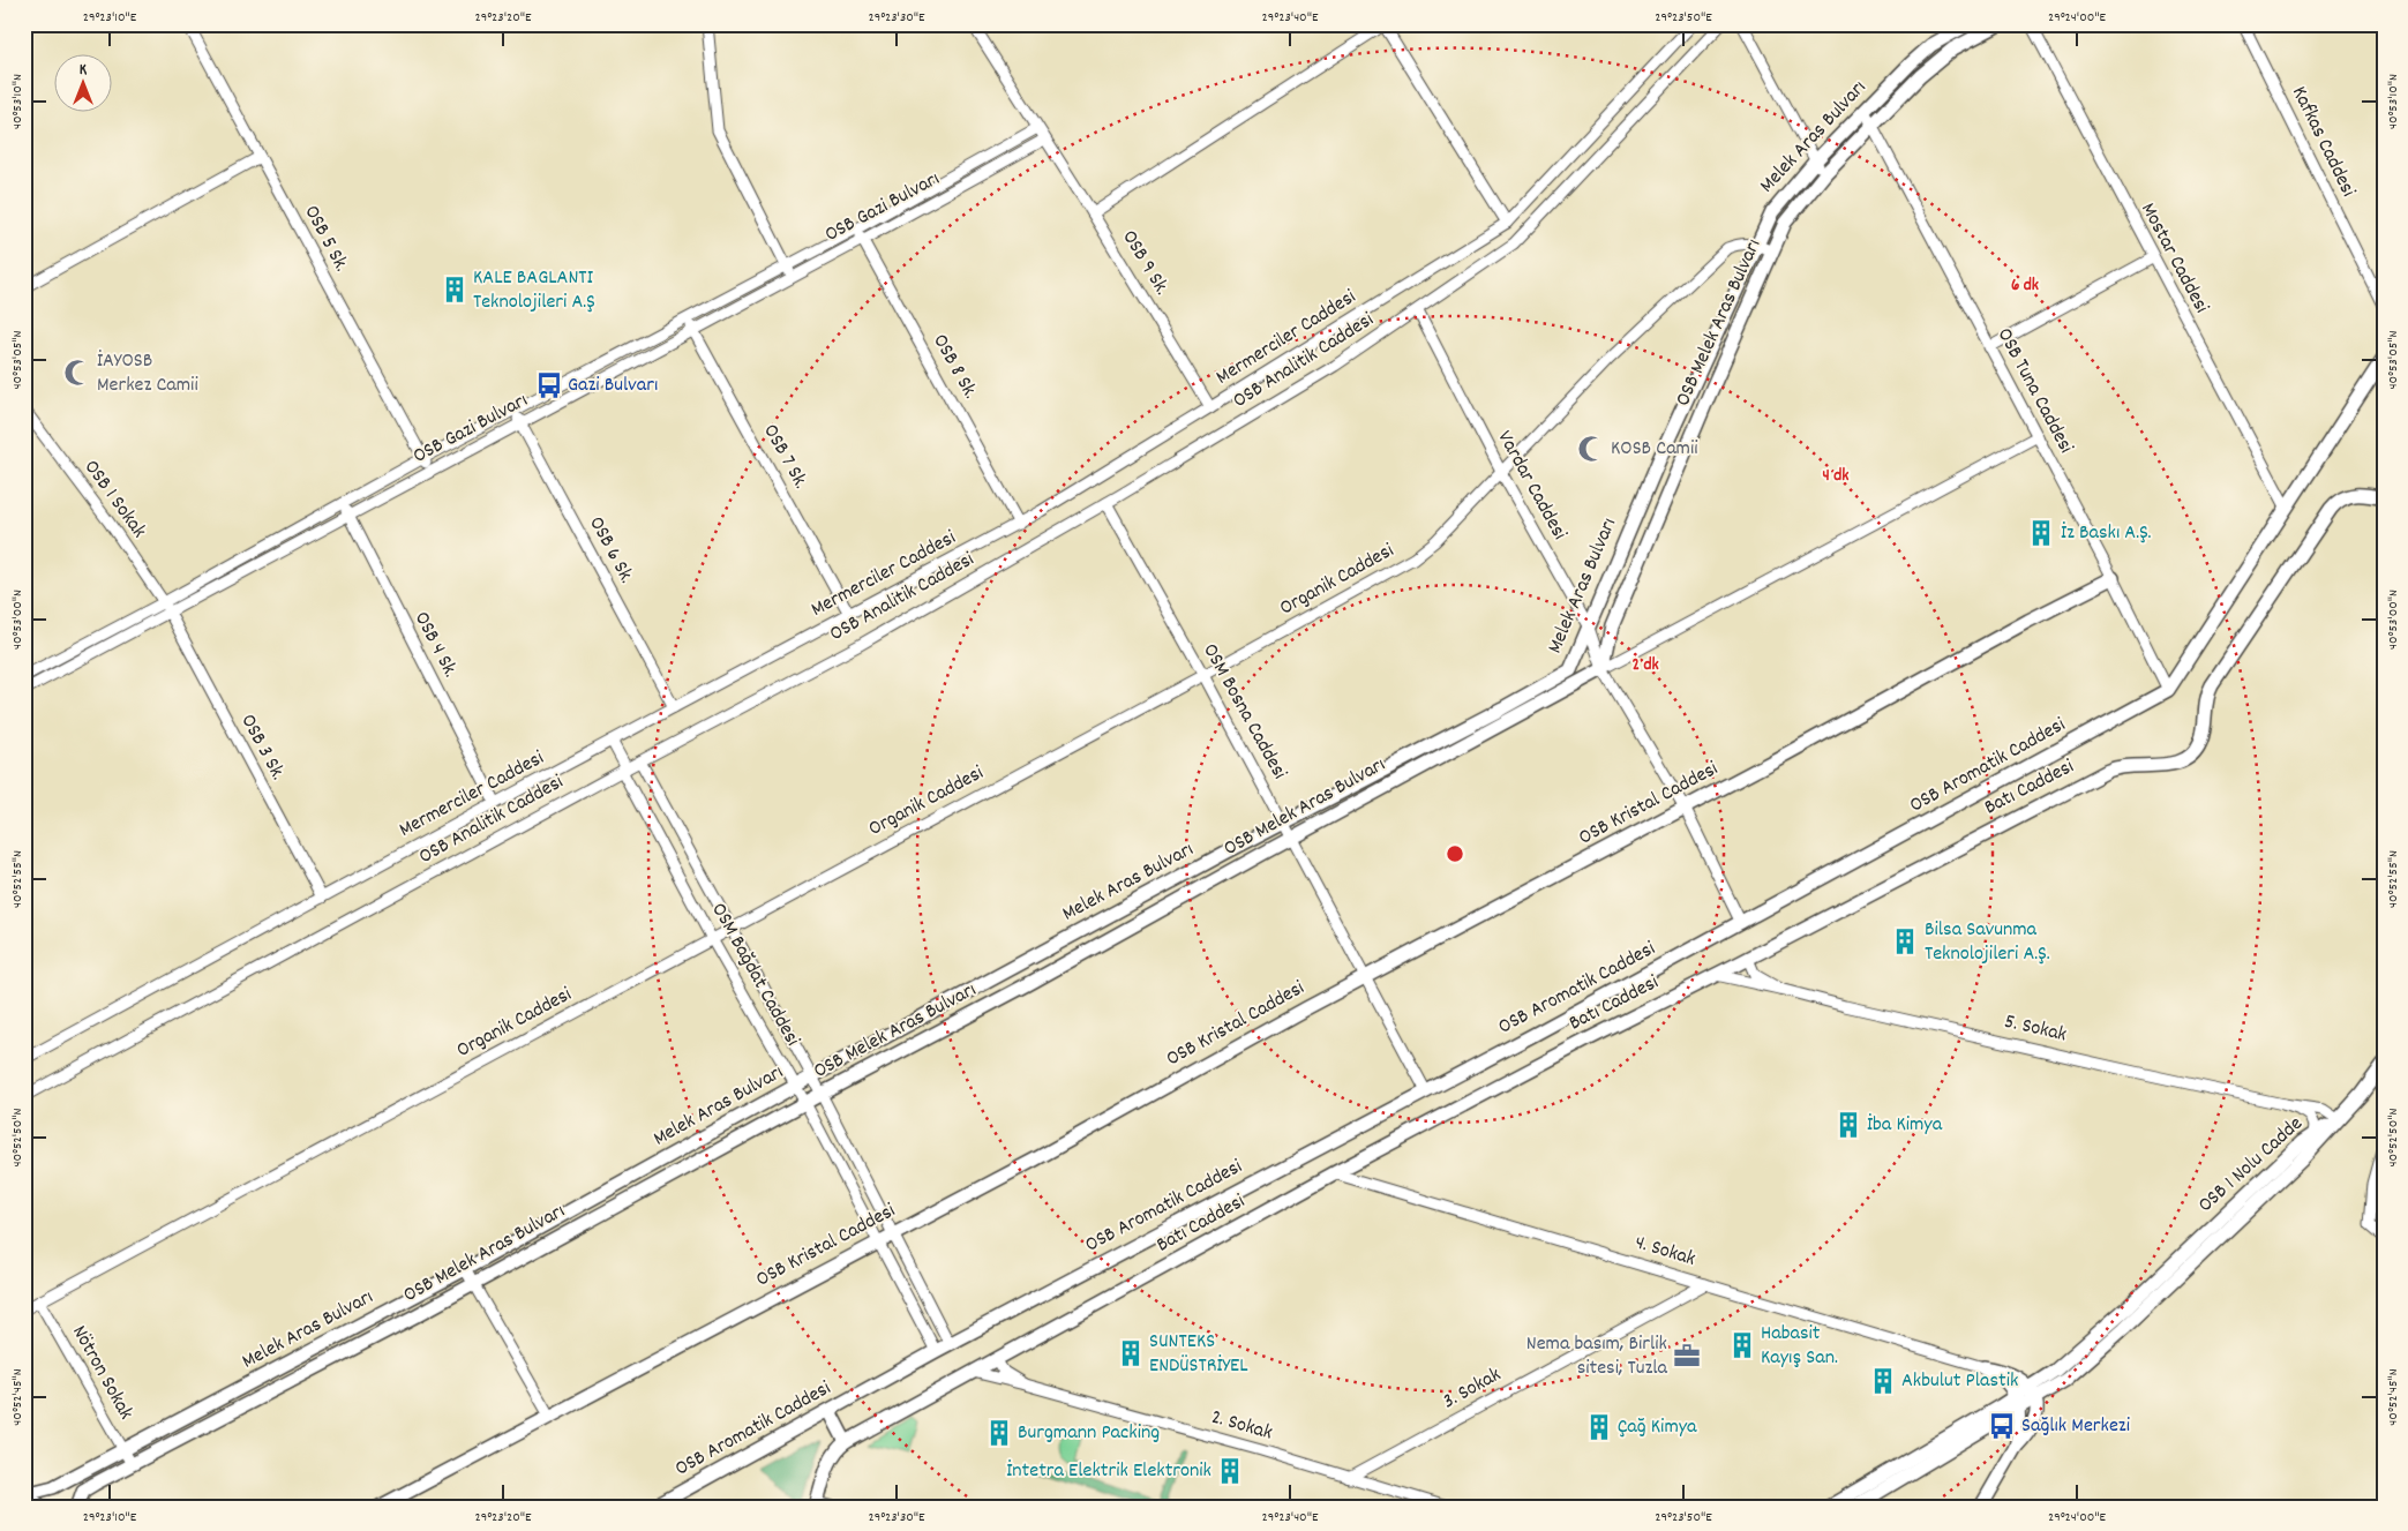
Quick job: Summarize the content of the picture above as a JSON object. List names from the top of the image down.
{
  "streets": {
    "street": [
      "Melek Aras Bulvarı",
      "Kafkas Caddesi",
      "OSB Gazi Bulvarı",
      "OSB 5 Sk.",
      "Mostar Caddesi",
      "OSB 9 Sk.",
      "OSB Melek Aras Bulvarı",
      "Mermerciler Caddesi",
      "OSB Analitik Caddesi",
      "OSB 8 Sk.",
      "OSB Tuna Caddesi",
      "OSB 7 Sk.",
      "Vardar Caddesi",
      "OSB 1 Sokak",
      "OSB 6 Sk.",
      "Organik Caddesi",
      "OSB 4 Sk.",
      "OSM Bosna Caddesi",
      "OSB 3 Sk.",
      "OSB Aromatik Caddesi",
      "Batı Caddesi",
      "OSB Kristal Caddesi",
      "OSM Bağdat Caddesi",
      "5. Sokak",
      "OSB 1 Nolu Cadde",
      "4. Sokak",
      "Nötron Sokak",
      "3. Sokak",
      "2. Sokak"
    ]
  },
  "crossings": [
    ["Melek Aras Bulvarı", "OSB Tuna Caddesi"],
    ["Melek Aras Bulvarı", "Vardar Caddesi"],
    ["Melek Aras Bulvarı", "Organik Caddesi"],
    ["Melek Aras Bulvarı", "OSM Bosna Caddesi"],
    ["Melek Aras Bulvarı", "OSM Bağdat Caddesi"],
    ["Melek Aras Bulvarı", "Nötron Sokak"],
    ["OSB Gazi Bulvarı", "OSB 5 Sk."],
    ["OSB Gazi Bulvarı", "OSB 9 Sk."],
    ["OSB Gazi Bulvarı", "OSB 8 Sk."],
    ["OSB Gazi Bulvarı", "OSB 7 Sk."],
    ["OSB Gazi Bulvarı", "OSB 1 Sokak"],
    ["OSB Gazi Bulvarı", "OSB 6 Sk."],
    ["OSB Gazi Bulvarı", "OSB 4 Sk."],
    ["OSB Gazi Bulvarı", "OSB 3 Sk."],
    ["Mostar Caddesi", "OSB Aromatik Caddesi"],
    ["OSB 9 Sk.", "Mermerciler Caddesi"],
    ["OSB Melek Aras Bulvarı", "OSB Tuna Caddesi"],
    ["OSB Melek Aras Bulvarı", "Vardar Caddesi"],
    ["OSB Melek Aras Bulvarı", "OSM Bosna Caddesi"],
    ["OSB Melek Aras Bulvarı", "OSM Bağdat Caddesi"],
    ["OSB Melek Aras Bulvarı", "Nötron Sokak"],
    ["Mermerciler Caddesi", "OSB 8 Sk."],
    ["Mermerciler Caddesi", "OSB 7 Sk."],
    ["Mermerciler Caddesi", "OSB 6 Sk."],
    ["Mermerciler Caddesi", "OSB 4 Sk."],
    ["Mermerciler Caddesi", "OSB 3 Sk."],
    ["Mermerciler Caddesi", "OSM Bağdat Caddesi"],
    ["OSB Analitik Caddesi", "Vardar Caddesi"],
    ["OSB Analitik Caddesi", "OSM Bosna Caddesi"],
    ["OSB Analitik Caddesi", "OSM Bağdat Caddesi"],
    ["OSB Tuna Caddesi", "OSB Aromatik Caddesi"],
    ["OSB Tuna Caddesi", "OSB Kristal Caddesi"],
    ["Vardar Caddesi", "Organik Caddesi"],
    ["Vardar Caddesi", "OSB Aromatik Caddesi"],
    ["Vardar Caddesi", "OSB Kristal Caddesi"],
    ["OSB 1 Sokak", "OSB 3 Sk."],
    ["Organik Caddesi", "OSM Bosna Caddesi"],
    ["Organik Caddesi", "OSM Bağdat Caddesi"],
    ["Organik Caddesi", "Nötron Sokak"],
    ["OSM Bosna Caddesi", "OSB Aromatik Caddesi"],
    ["OSM Bosna Caddesi", "OSB Kristal Caddesi"],
    ["OSB Aromatik Caddesi", "OSM Bağdat Caddesi"],
    ["Batı Caddesi", "5. Sokak"],
    ["Batı Caddesi", "4. Sokak"],
    ["Batı Caddesi", "2. Sokak"],
    ["OSB Kristal Caddesi", "OSM Bağdat Caddesi"],
    ["5. Sokak", "OSB 1 Nolu Cadde"],
    ["4. Sokak", "3. Sokak"],
    ["3. Sokak", "2. Sokak"]
  ],
  "places": {
    "building": [
      "KALE BAGLANTI Teknolojileri A.Ş",
      "İz Baskı A.Ş.",
      "Bilsa Savunma Teknolojileri A.Ş.",
      "İba Kimya",
      "Habasit Kayış San.",
      "SUNTEKS ENDÜSTRİYEL",
      "Akbulut Plastik",
      "Çağ Kimya",
      "Burgmann Packing",
      "İntetra Elektrik Elektronik"
    ],
    "mosque": ["İAYOSB Merkez Camii", "KOSB Camii"],
    "bus stop": ["Gazi Bulvarı", "Sağlık Merkezi"],
    "office": ["Nema basım, Birlik sitesi, Tuzla"]
  },
  "north": "top",
  "coordinates": [
    "29°23'10\"E",
    "29°23'20\"E",
    "29°23'30\"E",
    "29°23'40\"E",
    "29°23'50\"E",
    "29°24'00\"E",
    "40°53'10\"N",
    "40°53'05\"N",
    "40°53'00\"N",
    "40°52'55\"N",
    "40°52'50\"N",
    "40°52'45\"N"
  ],
  "rings": ["6 dk", "4 dk", "2 dk"]
}
